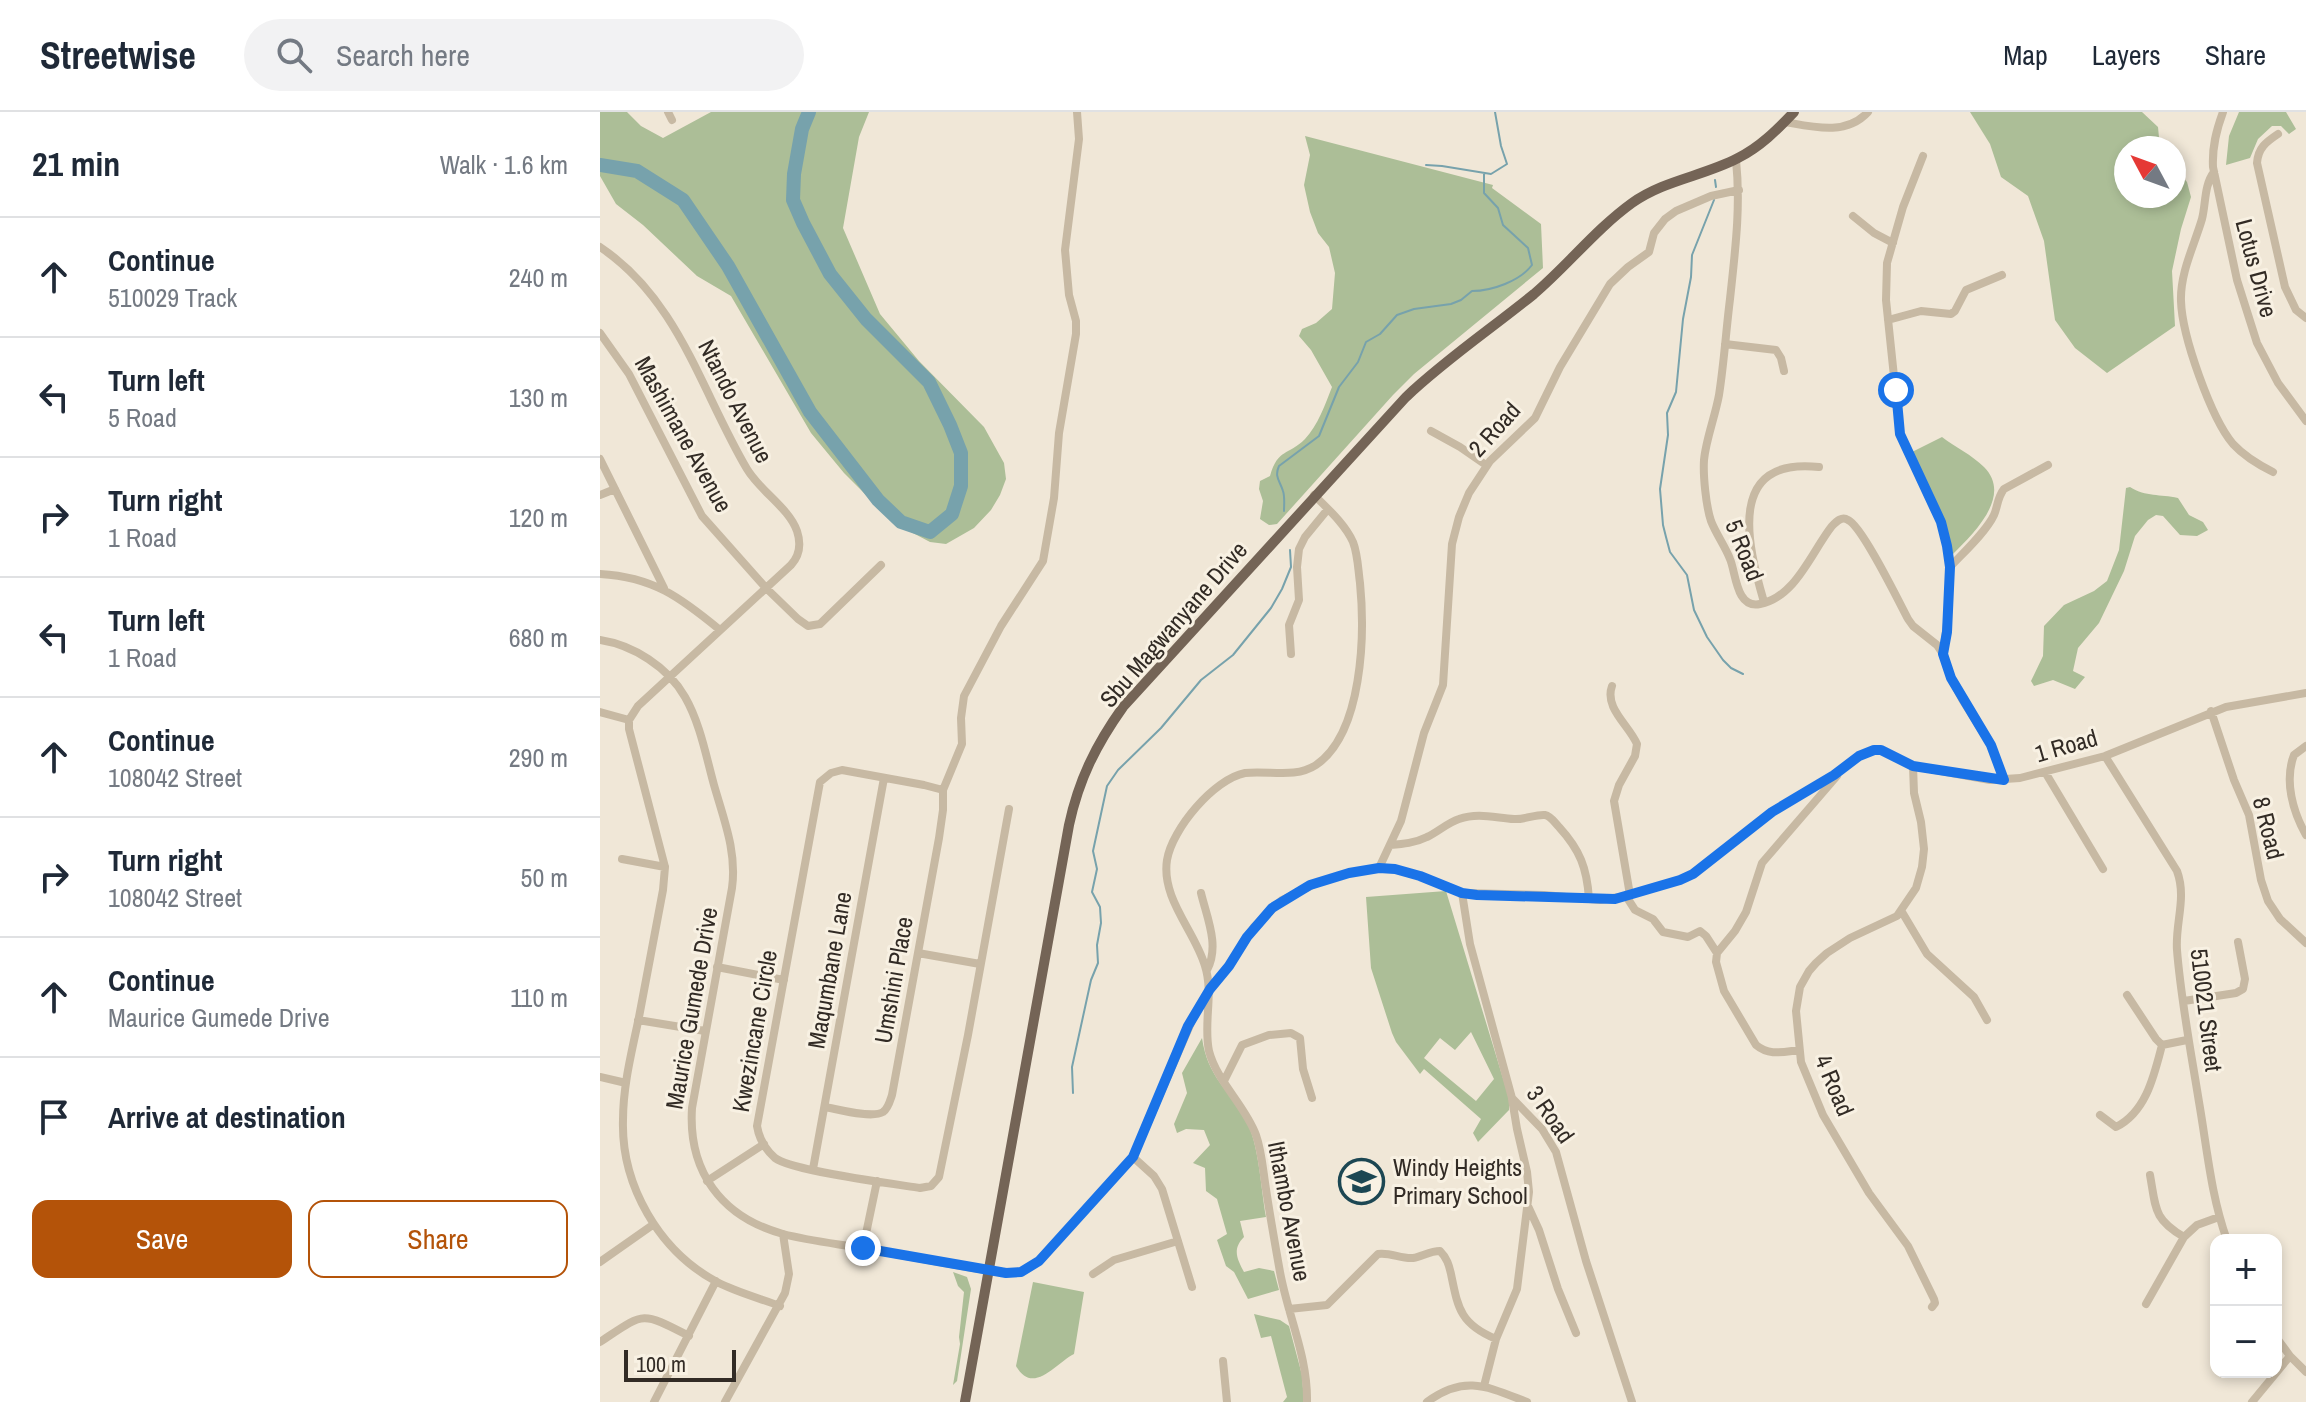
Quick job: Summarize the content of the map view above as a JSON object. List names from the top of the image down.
{
  "streets": {
    "main road": ["Sbu Magwanyane Drive"],
    "street": [
      "Lotus Drive",
      "Ntando Avenue",
      "2 Road",
      "Mashimane Avenue",
      "5 Road",
      "1 Road",
      "8 Road",
      "Maqumbane Lane",
      "Umshini Place",
      "Maurice Gumede Drive",
      "510021 Street",
      "Kwezincane Circle",
      "4 Road",
      "3 Road",
      "Ithambo Avenue"
    ]
  },
  "crossings": [
    ["Ntando Avenue", "Mashimane Avenue"],
    ["Ntando Avenue", "Maurice Gumede Drive"],
    ["2 Road", "5 Road"],
    ["2 Road", "1 Road"],
    ["5 Road", "Sbu Magwanyane Drive"],
    ["5 Road", "1 Road"],
    ["Sbu Magwanyane Drive", "Maurice Gumede Drive"],
    ["1 Road", "8 Road"],
    ["1 Road", "Maurice Gumede Drive"],
    ["1 Road", "510021 Street"],
    ["1 Road", "3 Road"],
    ["1 Road", "Ithambo Avenue"],
    ["Maqumbane Lane", "Umshini Place"],
    ["Maqumbane Lane", "Kwezincane Circle"],
    ["Umshini Place", "Kwezincane Circle"]
  ],
  "places": {
    "school or university": ["Windy Heights Primary School"]
  },
  "scale_bar": "100 m",
  "north": "top left",
  "page": {
    "header": "Streetwise",
    "search": "Search here",
    "nav": ["Map", "Layers", "Share"],
    "heading": ["21 min", "Walk · 1.6 km"],
    "list": [
      ["Continue", "510029 Track", "240 m"],
      ["Turn left", "5 Road", "130 m"],
      ["Turn right", "1 Road", "120 m"],
      ["Turn left", "1 Road", "680 m"],
      ["Continue", "108042 Street", "290 m"],
      ["Turn right", "108042 Street", "50 m"],
      ["Continue", "Maurice Gumede Drive", "110 m"],
      "Arrive at destination"
    ],
    "buttons": ["Save", "Share"],
    "map_buttons": ["+", "−"],
    "scale": "100 m"
  }
}
